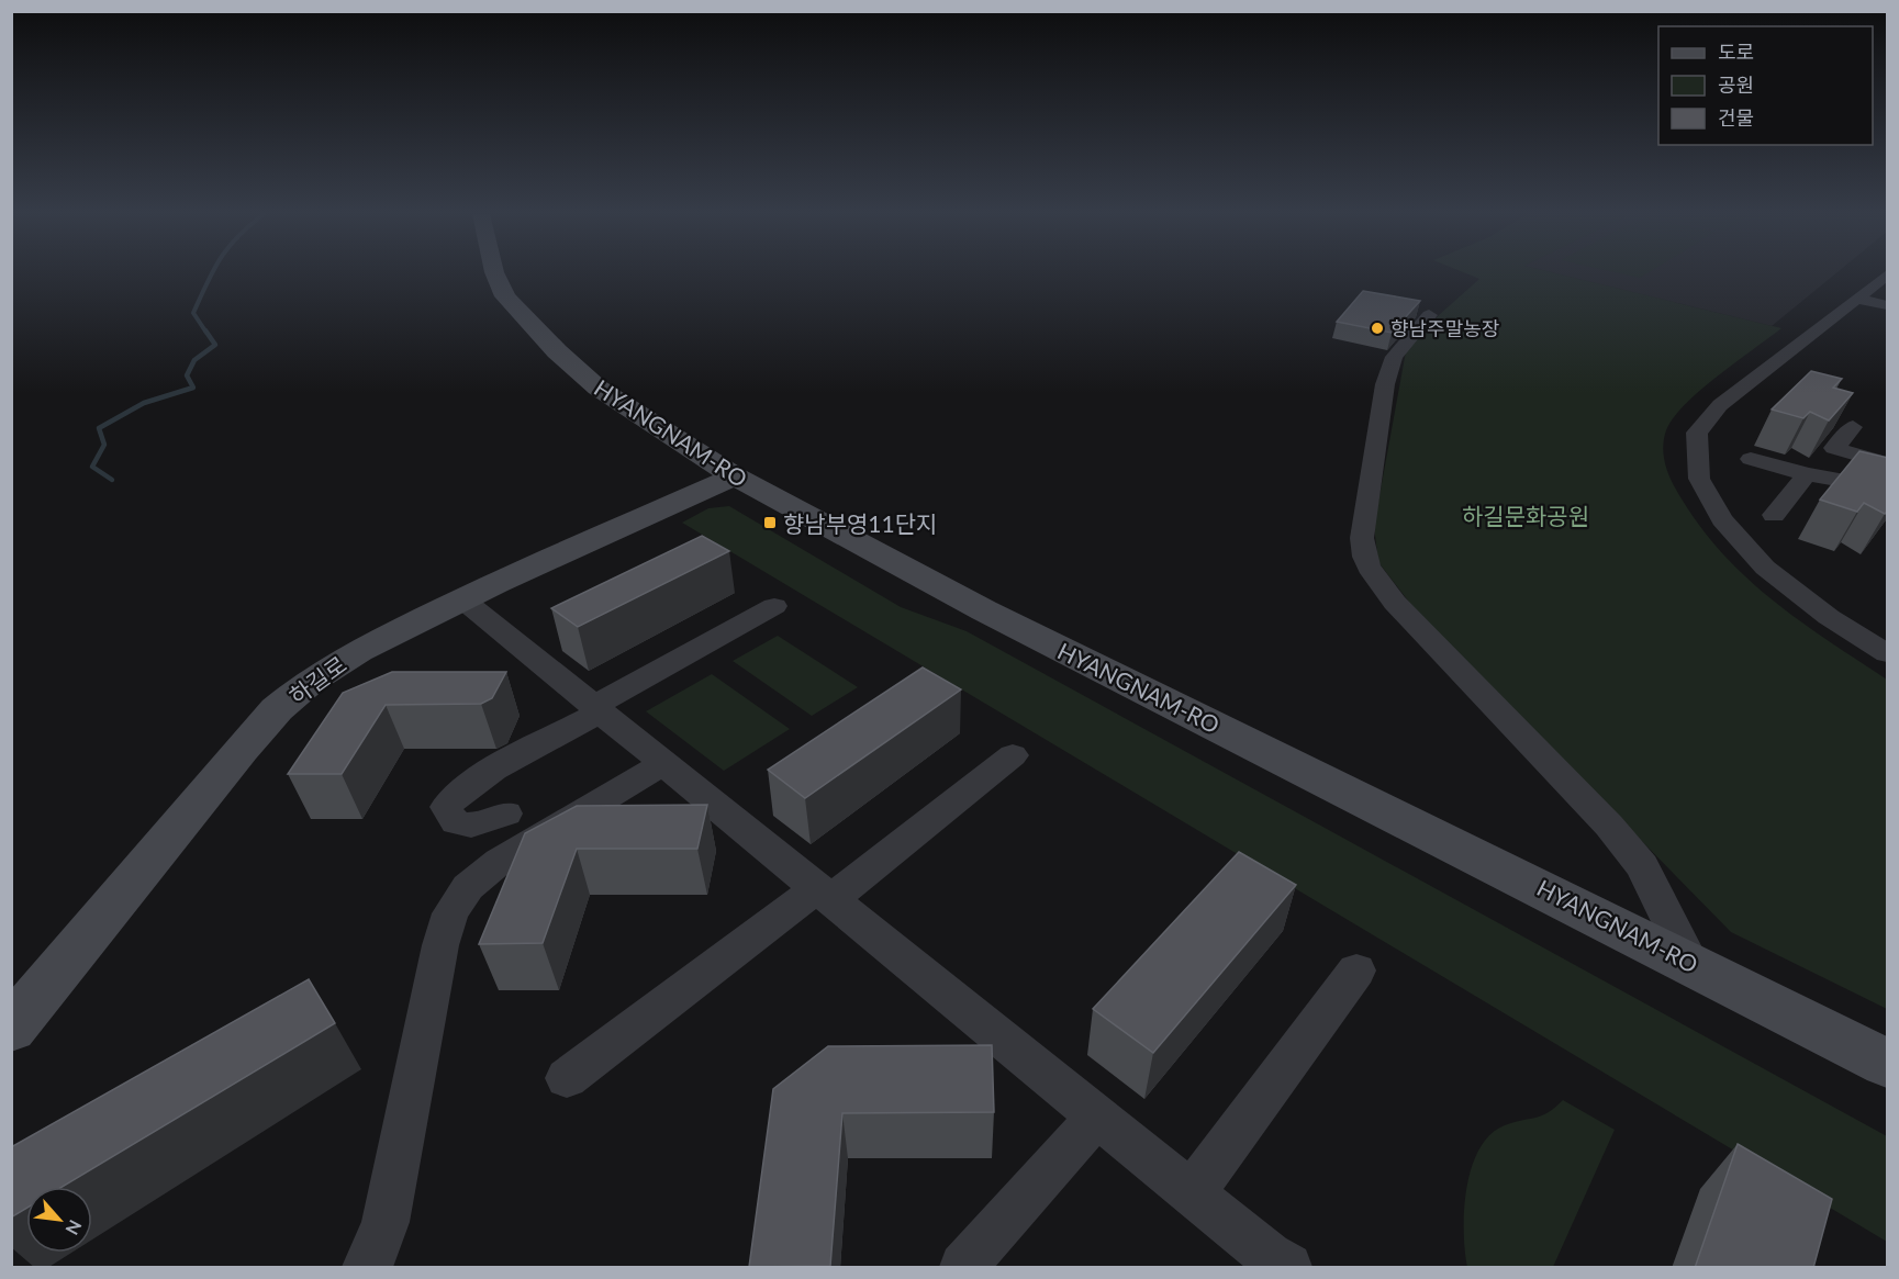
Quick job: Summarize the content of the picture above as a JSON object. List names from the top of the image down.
{
  "streets": {
    "street": ["HYANGNAM-RO", "하길로"]
  },
  "crossings": [
    ["HYANGNAM-RO", "하길로"]
  ],
  "parks": ["하길문화공원"],
  "places": {
    "other": ["향남주말농장"],
    "transit": ["향남부영11단지"]
  },
  "legend": ["도로", "공원", "건물"],
  "north": "bottom right"
}
